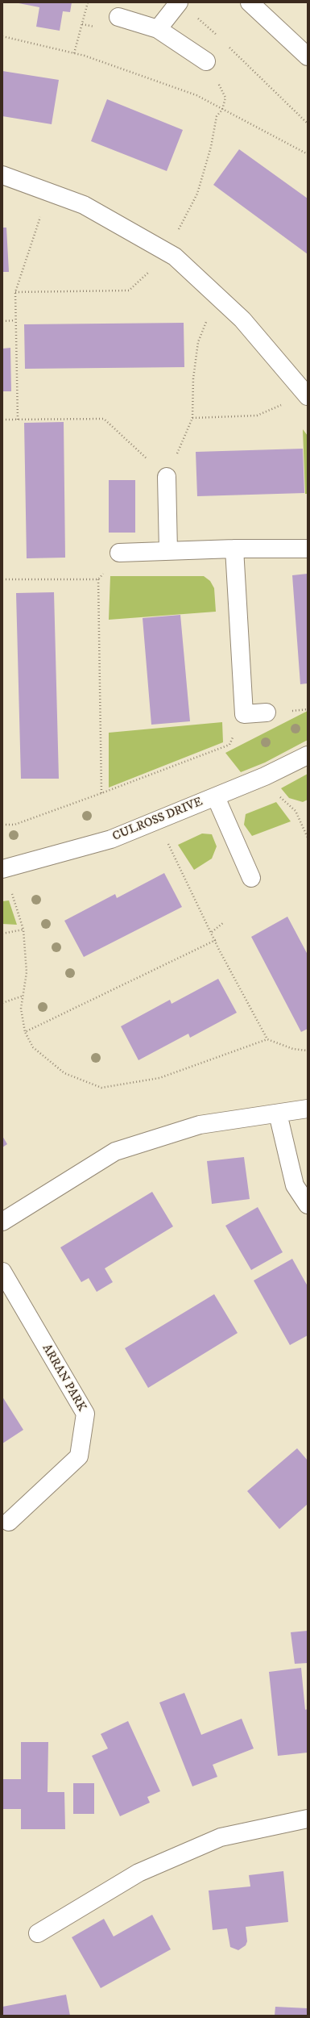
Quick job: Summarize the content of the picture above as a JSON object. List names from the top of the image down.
{
  "streets": {
    "street": ["CULROSS DRIVE", "ARRAN PARK"]
  }
}
